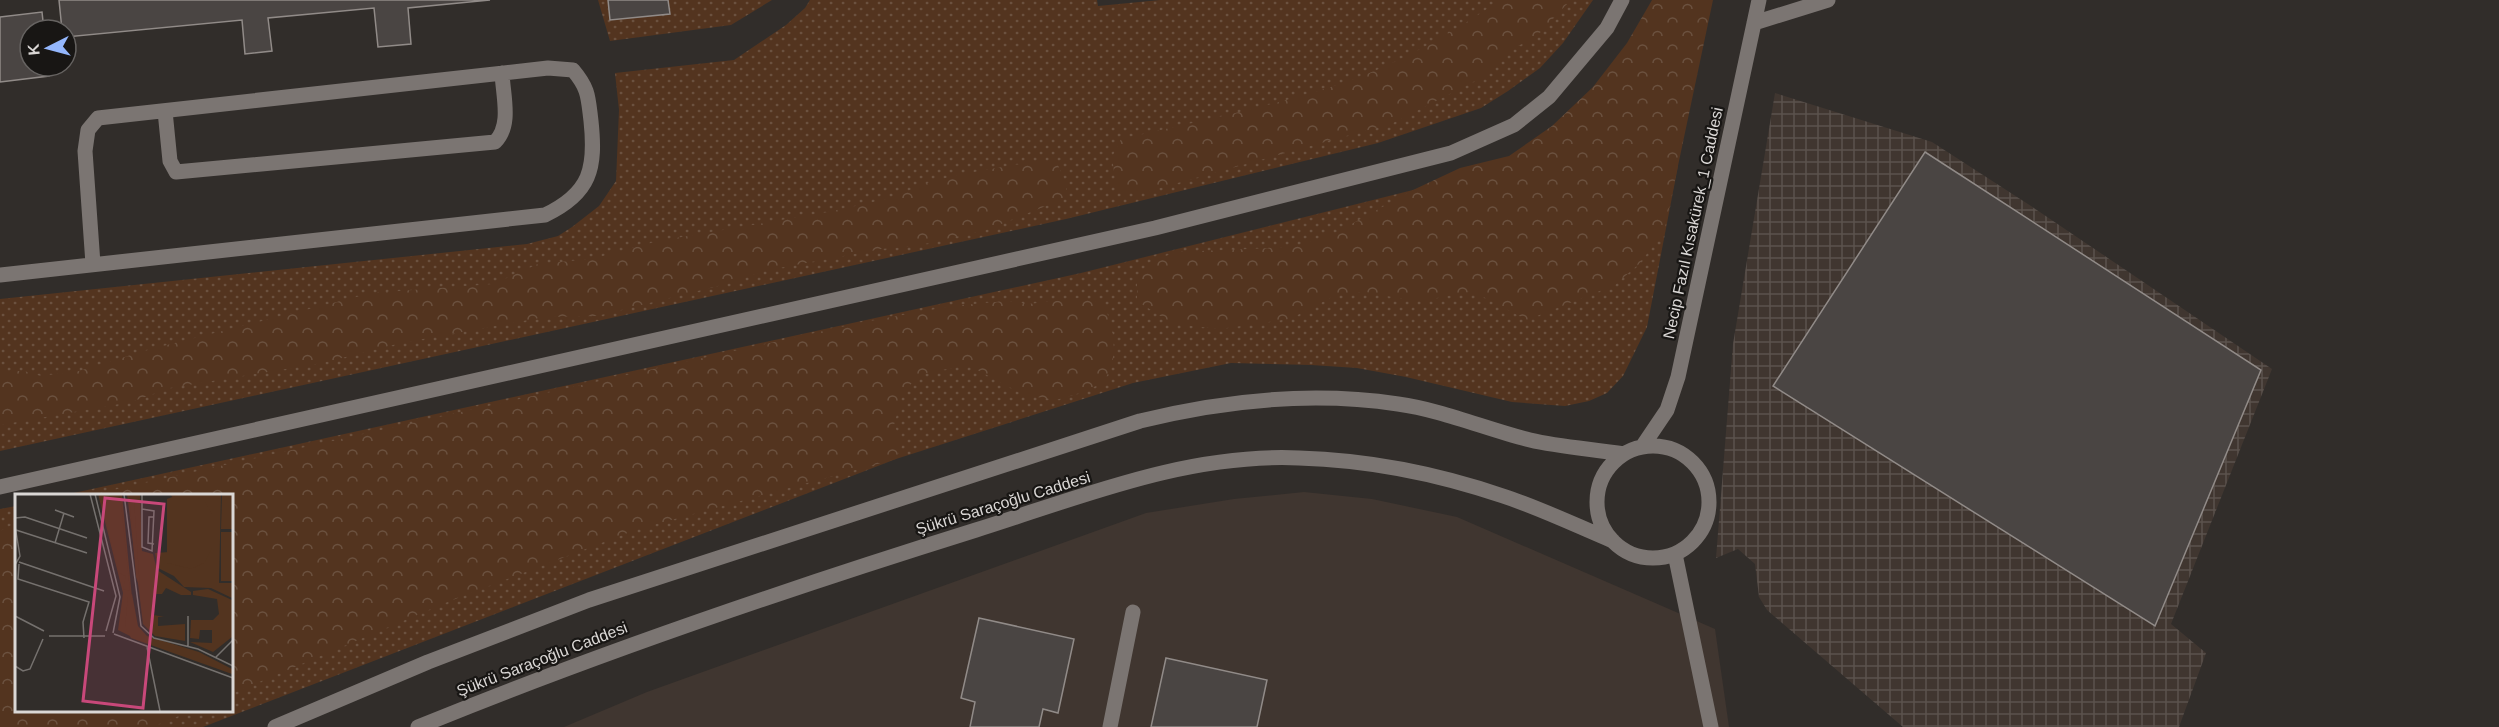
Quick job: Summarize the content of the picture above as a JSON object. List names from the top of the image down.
{
  "streets": {
    "street": ["Necip Fazıl Kısakürek_1 Caddesi", "Şükrü Saraçoğlu Caddesi"]
  },
  "crossings": [
    ["Necip Fazıl Kısakürek_1 Caddesi", "Şükrü Saraçoğlu Caddesi"]
  ],
  "north": "left"
}
